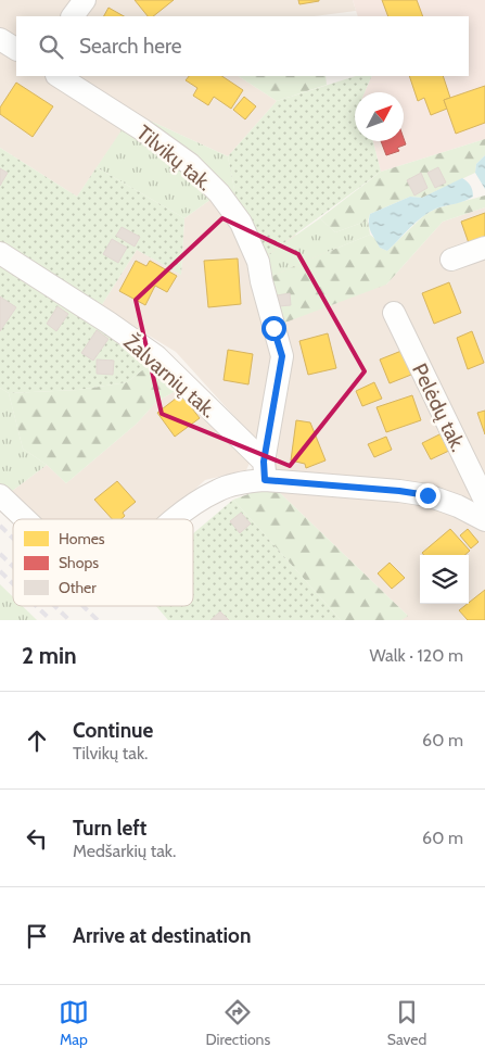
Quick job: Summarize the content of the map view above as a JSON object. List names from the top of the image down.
{
  "streets": {
    "street": ["Tilvikų tak.", "Žalvarnių tak.", "Pelėdų tak."]
  },
  "crossings": [
    ["Tilvikų tak.", "Žalvarnių tak."]
  ],
  "legend": ["Homes", "Shops", "Other"],
  "north": "top right",
  "page": {
    "search": "Search here",
    "heading": ["2 min", "Walk · 120 m"],
    "list": [
      ["Continue", "Tilvikų tak.", "60 m"],
      ["Turn left", "Medšarkių tak.", "60 m"],
      "Arrive at destination"
    ],
    "nav": ["Map", "Directions", "Saved"]
  }
}
